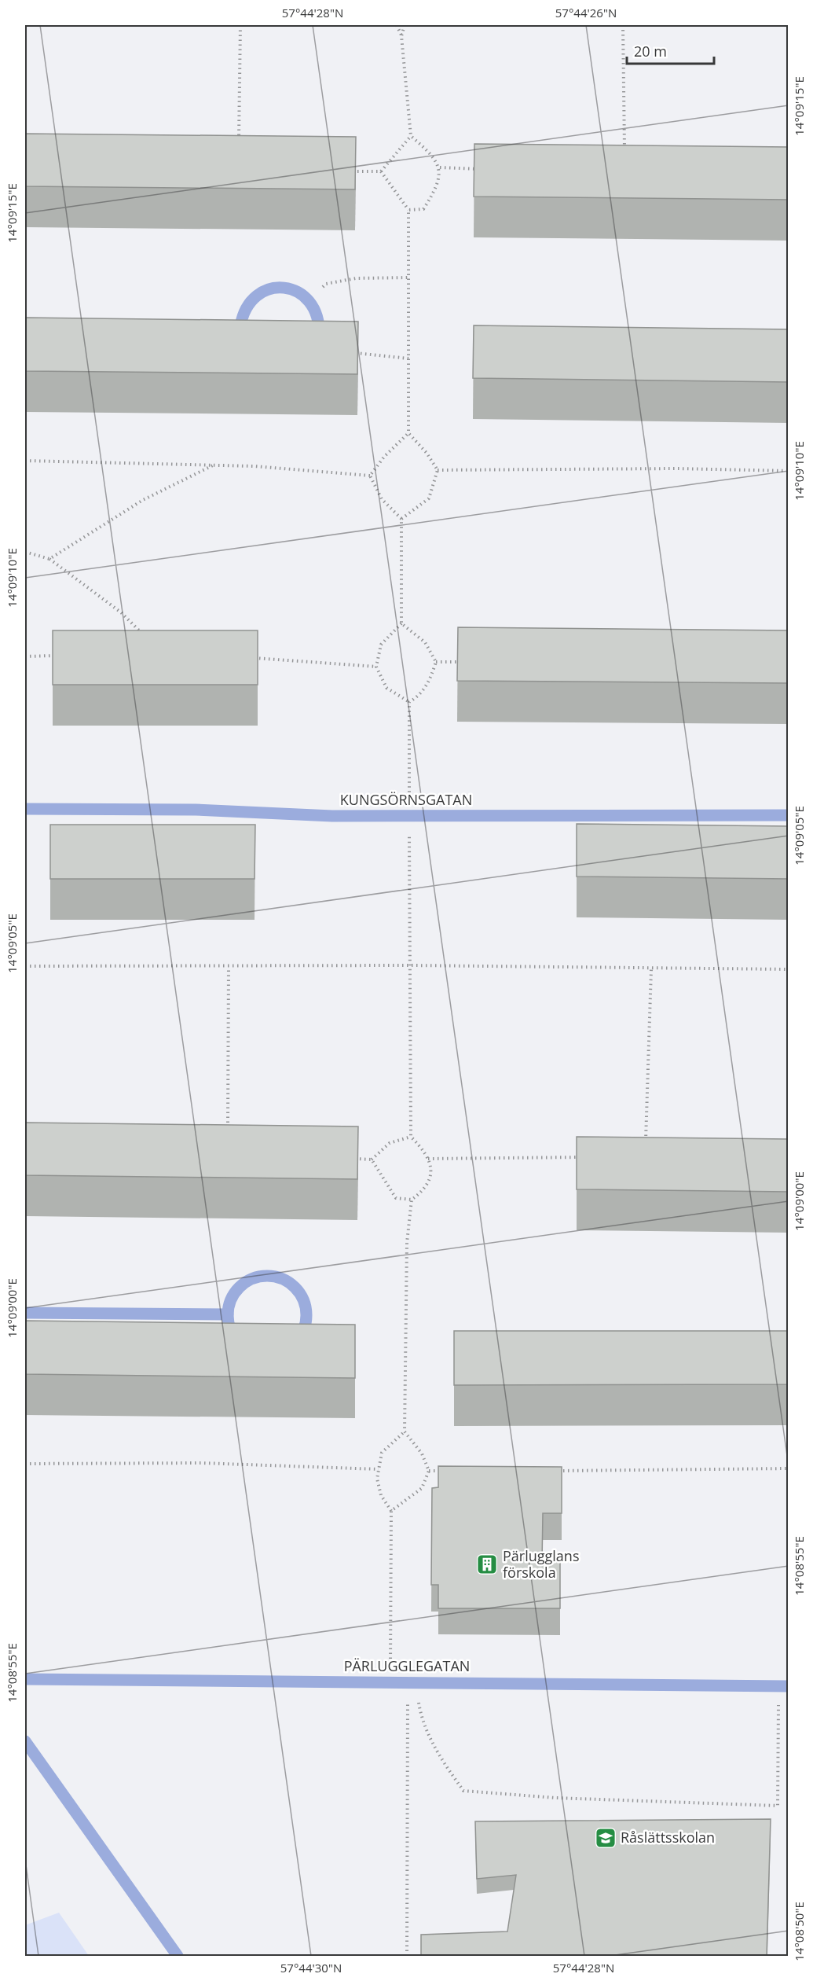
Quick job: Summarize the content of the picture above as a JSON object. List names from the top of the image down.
{
  "streets": {
    "street": ["KUNGSÖRNSGATAN", "PÄRLUGGLEGATAN"]
  },
  "places": {
    "building": ["Pärlugglans förskola"],
    "school or university": ["Råslättsskolan"]
  },
  "scale_bar": "20 m",
  "coordinates": [
    "57°44'28\"N",
    "57°44'26\"N",
    "14°09'15\"E",
    "14°09'10\"E",
    "14°09'05\"E",
    "14°09'00\"E",
    "14°08'55\"E",
    "14°08'50\"E",
    "57°44'30\"N"
  ]
}
